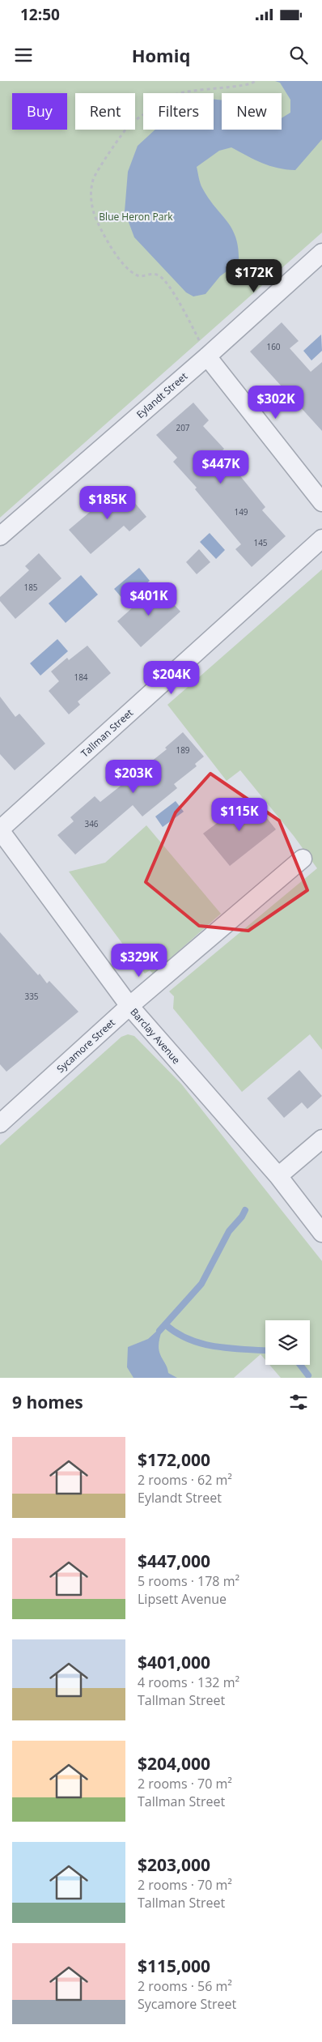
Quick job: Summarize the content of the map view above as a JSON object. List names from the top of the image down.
{
  "streets": {
    "street": [
      "Eylandt Street",
      "Tallman Street",
      "Barclay Avenue",
      "Sycamore Street"
    ]
  },
  "crossings": [
    ["Tallman Street", "Barclay Avenue"],
    ["Barclay Avenue", "Sycamore Street"]
  ],
  "parks": ["Blue Heron Park"],
  "house_numbers": [
    "160",
    "207",
    "149",
    "145",
    "185",
    "184",
    "189",
    "346",
    "335"
  ],
  "page": {
    "status": "12:50",
    "header": "Homiq",
    "chip": [
      "Buy",
      "Rent",
      "Filters",
      "New"
    ],
    "price": [
      "$172K",
      "$302K",
      "$447K",
      "$185K",
      "$401K",
      "$204K",
      "$203K",
      "$115K",
      "$329K"
    ],
    "heading": "9 homes",
    "list": [
      {
        "name": "$172,000",
        "note": "2 rooms · 62 m² · Eylandt Street"
      },
      {
        "name": "$447,000",
        "note": "5 rooms · 178 m² · Lipsett Avenue"
      },
      {
        "name": "$401,000",
        "note": "4 rooms · 132 m² · Tallman Street"
      },
      {
        "name": "$204,000",
        "note": "2 rooms · 70 m² · Tallman Street"
      },
      {
        "name": "$203,000",
        "note": "2 rooms · 70 m² · Tallman Street"
      },
      {
        "name": "$115,000",
        "note": "2 rooms · 56 m² · Sycamore Street"
      }
    ]
  }
}
